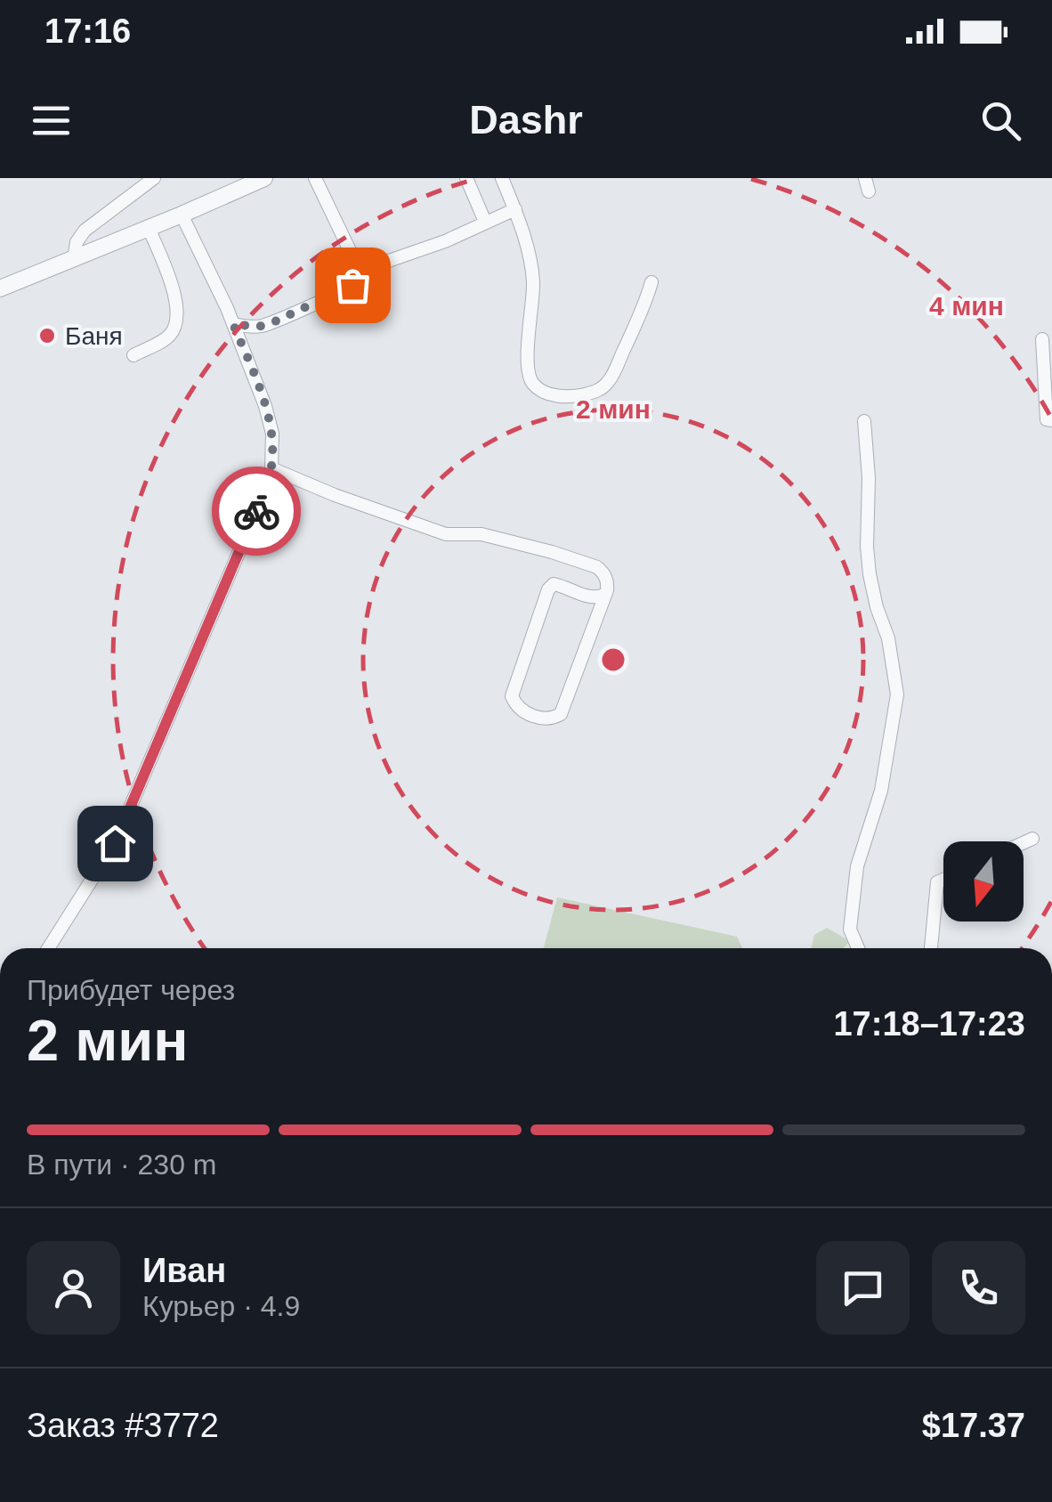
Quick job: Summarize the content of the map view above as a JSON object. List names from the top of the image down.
{
  "places": ["Баня"],
  "north": "bottom",
  "page": {
    "status": "17:16",
    "header": "Dashr",
    "heading": ["2 мин", "Прибудет через", "17:18–17:23"],
    "panel": [
      "Иван",
      "Курьер · 4.9",
      "Заказ #3772",
      "$17.37"
    ],
    "bar": "В пути · 230 m"
  },
  "rings": ["4 мин", "2 мин"]
}
